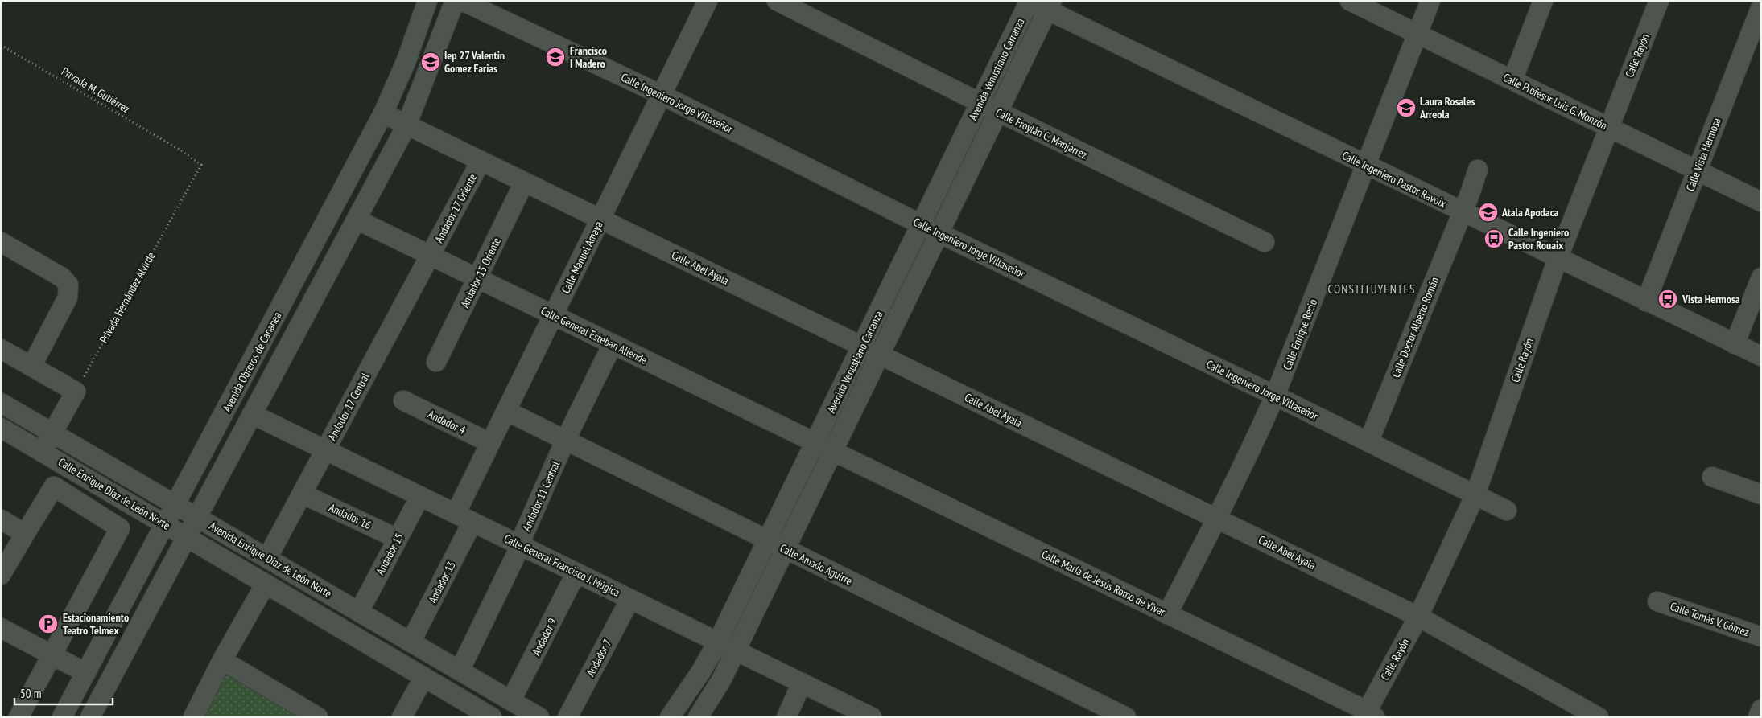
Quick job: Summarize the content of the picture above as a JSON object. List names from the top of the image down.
{
  "streets": {
    "street": [
      "Calle Rayón",
      "Avenida Venustiano Carranza",
      "Calle Profesor Luis G. Monzón",
      "Calle Ingeniero Jorge Villaseñor",
      "Calle Froylán C. Manjarrez",
      "Calle Vista Hermosa",
      "Calle Ingeniero Pastor Ravoix",
      "Andador 17 Oriente",
      "Calle Manuel Amaya",
      "Calle Abel Ayala",
      "Andador 15 Oriente",
      "Calle Doctor Alberto Román",
      "Calle Enrique Recio",
      "Calle General Esteban Allende",
      "Avenida Obreros de Cananea",
      "Andador 17 Central",
      "Andador 4",
      "Calle Enrique Díaz de León Norte",
      "Andador 11 Central",
      "Andador 16",
      "Andador 15",
      "Avenida Enrique Díaz de León Norte",
      "Calle Amado Aguirre",
      "Calle General Francisco J. Múgica",
      "Andador 13",
      "Calle María de Jesús Romo de Vivar",
      "Calle Tomás V. Gómez",
      "Andador 9",
      "Andador 7"
    ],
    "path": ["Privada M. Gutiérrez", "Privada Hernández Alvirde"]
  },
  "crossings": [
    ["Calle Rayón", "Calle Profesor Luis G. Monzón"],
    ["Calle Rayón", "Calle Ingeniero Jorge Villaseñor"],
    ["Calle Rayón", "Calle Ingeniero Pastor Ravoix"],
    ["Calle Rayón", "Calle Abel Ayala"],
    ["Calle Rayón", "Calle María de Jesús Romo de Vivar"],
    ["Avenida Venustiano Carranza", "Calle Ingeniero Jorge Villaseñor"],
    ["Avenida Venustiano Carranza", "Calle Froylán C. Manjarrez"],
    ["Avenida Venustiano Carranza", "Calle Ingeniero Pastor Ravoix"],
    ["Avenida Venustiano Carranza", "Calle Abel Ayala"],
    ["Avenida Venustiano Carranza", "Calle General Esteban Allende"],
    ["Avenida Venustiano Carranza", "Calle Amado Aguirre"],
    ["Avenida Venustiano Carranza", "Calle General Francisco J. Múgica"],
    ["Avenida Venustiano Carranza", "Calle María de Jesús Romo de Vivar"],
    ["Privada M. Gutiérrez", "Privada Hernández Alvirde"],
    ["Calle Profesor Luis G. Monzón", "Calle Vista Hermosa"],
    ["Calle Profesor Luis G. Monzón", "Calle Enrique Recio"],
    ["Calle Ingeniero Jorge Villaseñor", "Calle Manuel Amaya"],
    ["Calle Ingeniero Jorge Villaseñor", "Calle Doctor Alberto Román"],
    ["Calle Ingeniero Jorge Villaseñor", "Calle Enrique Recio"],
    ["Calle Vista Hermosa", "Calle Ingeniero Pastor Ravoix"],
    ["Calle Ingeniero Pastor Ravoix", "Calle Doctor Alberto Román"],
    ["Calle Ingeniero Pastor Ravoix", "Calle Enrique Recio"],
    ["Andador 17 Oriente", "Calle Abel Ayala"],
    ["Andador 17 Oriente", "Calle General Esteban Allende"],
    ["Andador 17 Oriente", "Andador 17 Central"],
    ["Calle Manuel Amaya", "Calle Abel Ayala"],
    ["Calle Manuel Amaya", "Calle General Esteban Allende"],
    ["Calle Manuel Amaya", "Andador 4"],
    ["Calle Manuel Amaya", "Calle Amado Aguirre"],
    ["Calle Manuel Amaya", "Calle General Francisco J. Múgica"],
    ["Calle Manuel Amaya", "Andador 13"],
    ["Calle Abel Ayala", "Andador 15 Oriente"],
    ["Calle Abel Ayala", "Calle Enrique Recio"],
    ["Calle Abel Ayala", "Avenida Obreros de Cananea"],
    ["Andador 15 Oriente", "Calle General Esteban Allende"],
    ["Calle Enrique Recio", "Calle María de Jesús Romo de Vivar"],
    ["Calle General Esteban Allende", "Andador 17 Central"],
    ["Calle General Esteban Allende", "Andador 11 Central"],
    ["Calle General Esteban Allende", "Calle María de Jesús Romo de Vivar"],
    ["Avenida Obreros de Cananea", "Calle Enrique Díaz de León Norte"],
    ["Avenida Obreros de Cananea", "Avenida Enrique Díaz de León Norte"],
    ["Andador 17 Central", "Andador 16"],
    ["Andador 17 Central", "Avenida Enrique Díaz de León Norte"],
    ["Andador 17 Central", "Calle General Francisco J. Múgica"],
    ["Calle Enrique Díaz de León Norte", "Avenida Enrique Díaz de León Norte"],
    ["Andador 11 Central", "Avenida Enrique Díaz de León Norte"],
    ["Andador 11 Central", "Calle Amado Aguirre"],
    ["Andador 11 Central", "Calle General Francisco J. Múgica"],
    ["Andador 16", "Andador 15"],
    ["Andador 15", "Avenida Enrique Díaz de León Norte"],
    ["Andador 15", "Calle General Francisco J. Múgica"],
    ["Avenida Enrique Díaz de León Norte", "Andador 13"],
    ["Avenida Enrique Díaz de León Norte", "Andador 9"],
    ["Calle General Francisco J. Múgica", "Andador 13"],
    ["Calle General Francisco J. Múgica", "Andador 9"],
    ["Calle General Francisco J. Múgica", "Andador 7"]
  ],
  "districts": ["CONSTITUYENTES"],
  "places": {
    "school or university": [
      "Francisco I Madero",
      "Iep 27 Valentin Gomez Farias",
      "Laura Rosales Arreola",
      "Atala Apodaca"
    ],
    "bus stop": ["Calle Ingeniero Pastor Rouaix", "Vista Hermosa"],
    "parking": ["Estacionamiento Teatro Telmex"]
  },
  "scale_bar": "50 m"
}
